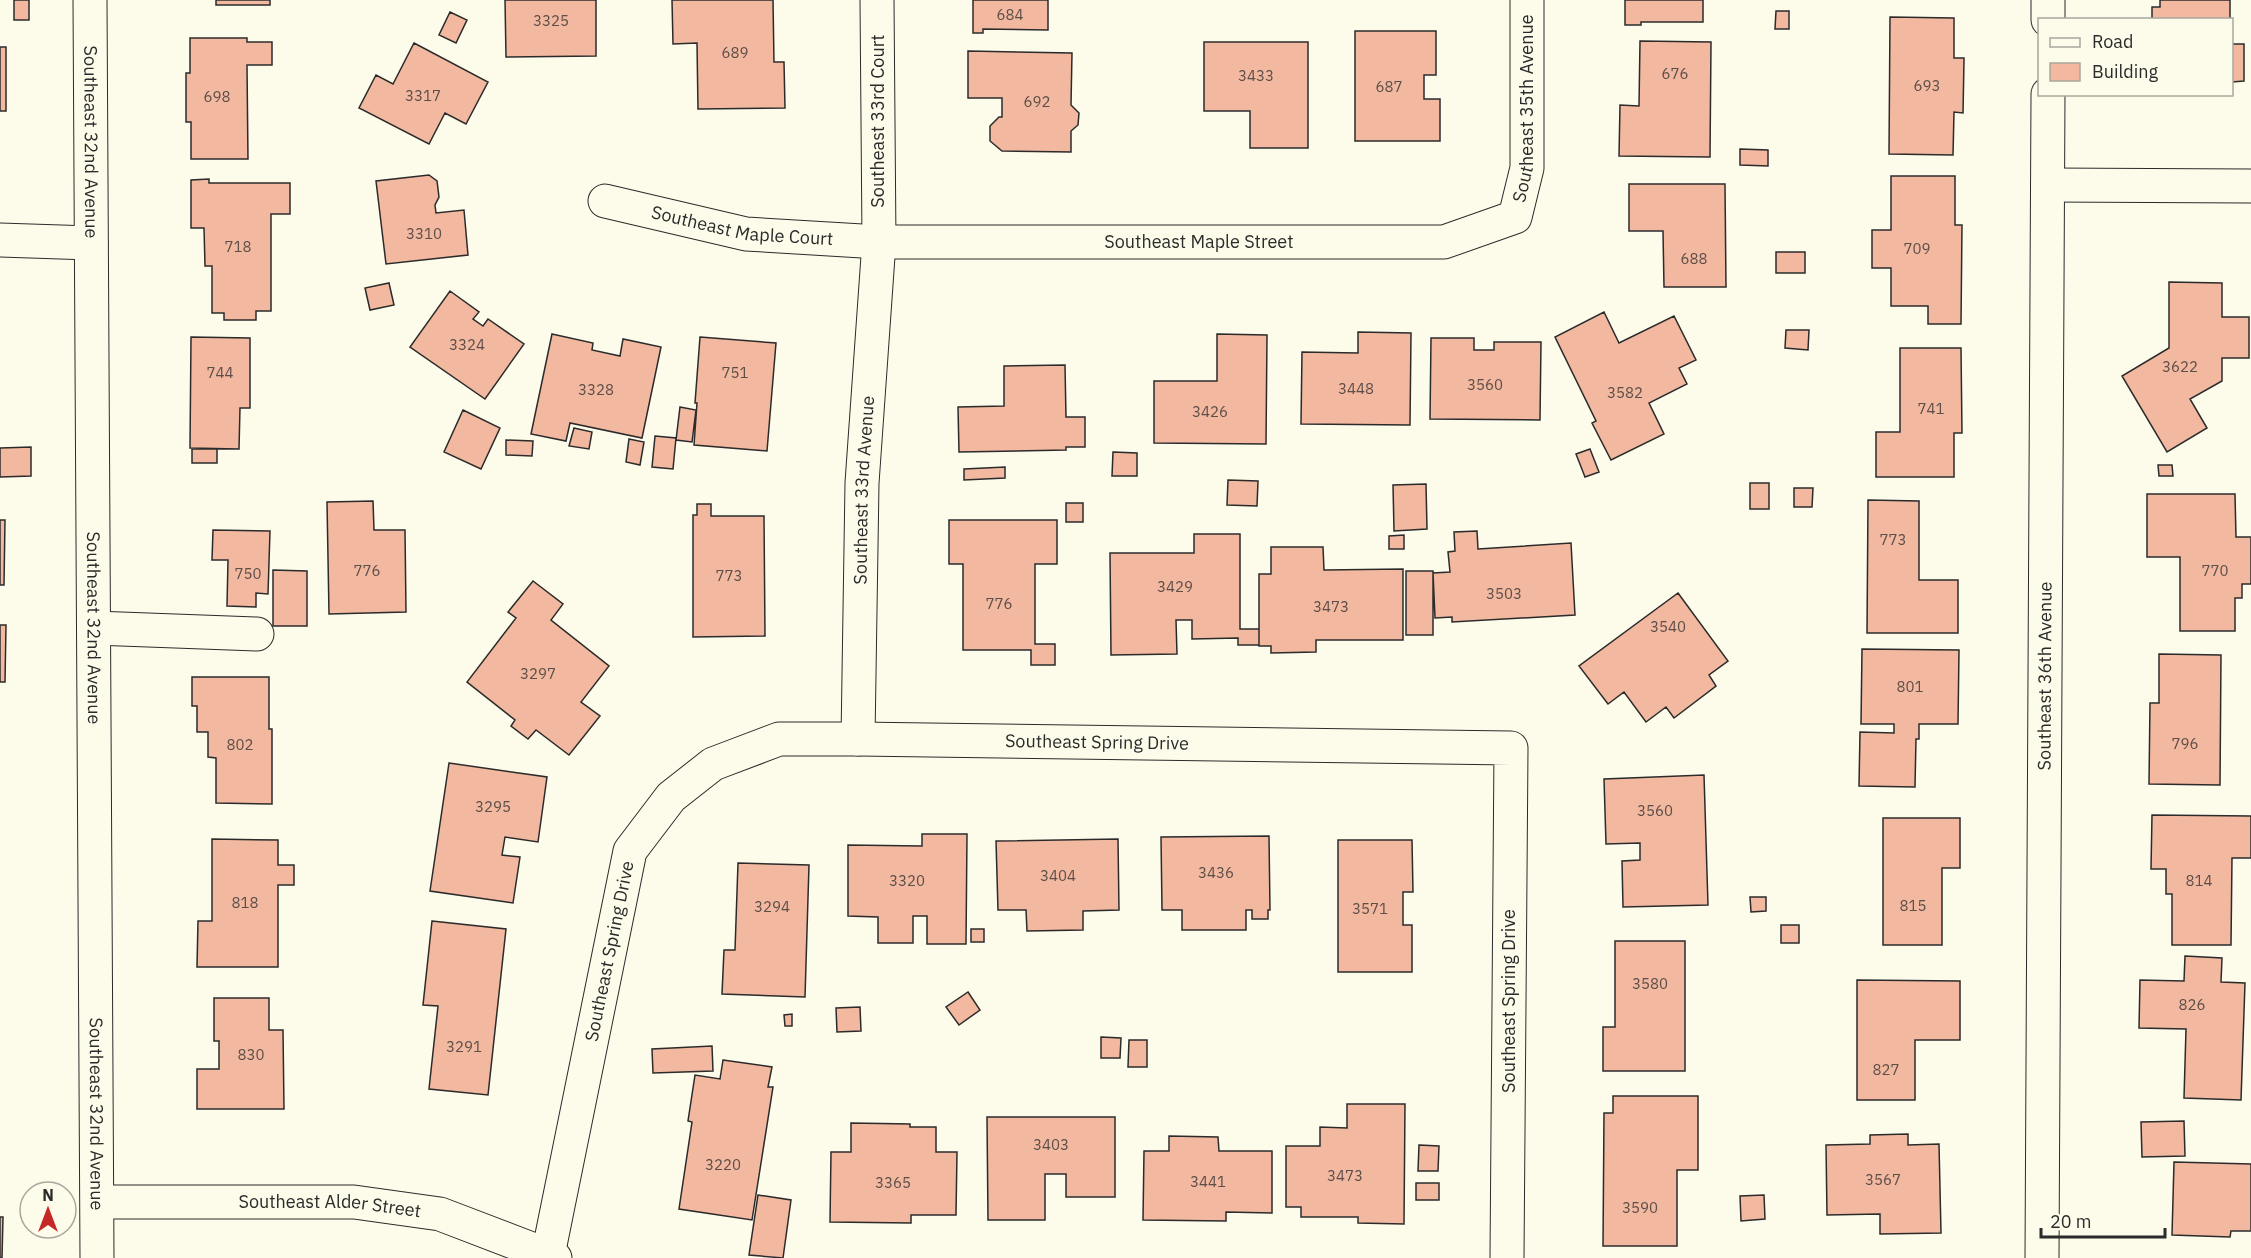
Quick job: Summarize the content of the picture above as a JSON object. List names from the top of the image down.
{
  "streets": {
    "street": [
      "Southeast 35th Avenue",
      "Southeast 33rd Court",
      "Southeast 32nd Avenue",
      "Southeast Maple Court",
      "Southeast Maple Street",
      "Southeast 33rd Avenue",
      "Southeast 36th Avenue",
      "Southeast Spring Drive",
      "Southeast Alder Street"
    ]
  },
  "crossings": [
    ["Southeast 35th Avenue", "Southeast Maple Street"],
    ["Southeast 33rd Court", "Southeast Maple Court"],
    ["Southeast 33rd Court", "Southeast Maple Street"],
    ["Southeast 33rd Court", "Southeast 33rd Avenue"],
    ["Southeast 32nd Avenue", "Southeast Alder Street"],
    ["Southeast Maple Court", "Southeast Maple Street"],
    ["Southeast Maple Court", "Southeast 33rd Avenue"],
    ["Southeast Maple Street", "Southeast 33rd Avenue"],
    ["Southeast 33rd Avenue", "Southeast Spring Drive"],
    ["Southeast Spring Drive", "Southeast Alder Street"]
  ],
  "house_numbers": [
    "684",
    "3325",
    "689",
    "676",
    "3433",
    "693",
    "687",
    "3317",
    "698",
    "692",
    "3310",
    "718",
    "709",
    "688",
    "3324",
    "3622",
    "744",
    "751",
    "3560",
    "3448",
    "3328",
    "3582",
    "741",
    "3426",
    "773",
    "776",
    "770",
    "750",
    "773",
    "3429",
    "3503",
    "776",
    "3473",
    "3540",
    "3297",
    "801",
    "796",
    "802",
    "3295",
    "3560",
    "3436",
    "3404",
    "3320",
    "814",
    "818",
    "815",
    "3294",
    "3571",
    "3580",
    "826",
    "3291",
    "830",
    "827",
    "3403",
    "3220",
    "3473",
    "3567",
    "3441",
    "3365",
    "3590"
  ],
  "legend": ["Road", "Building"],
  "scale_bar": "20 m",
  "north": "top"
}
